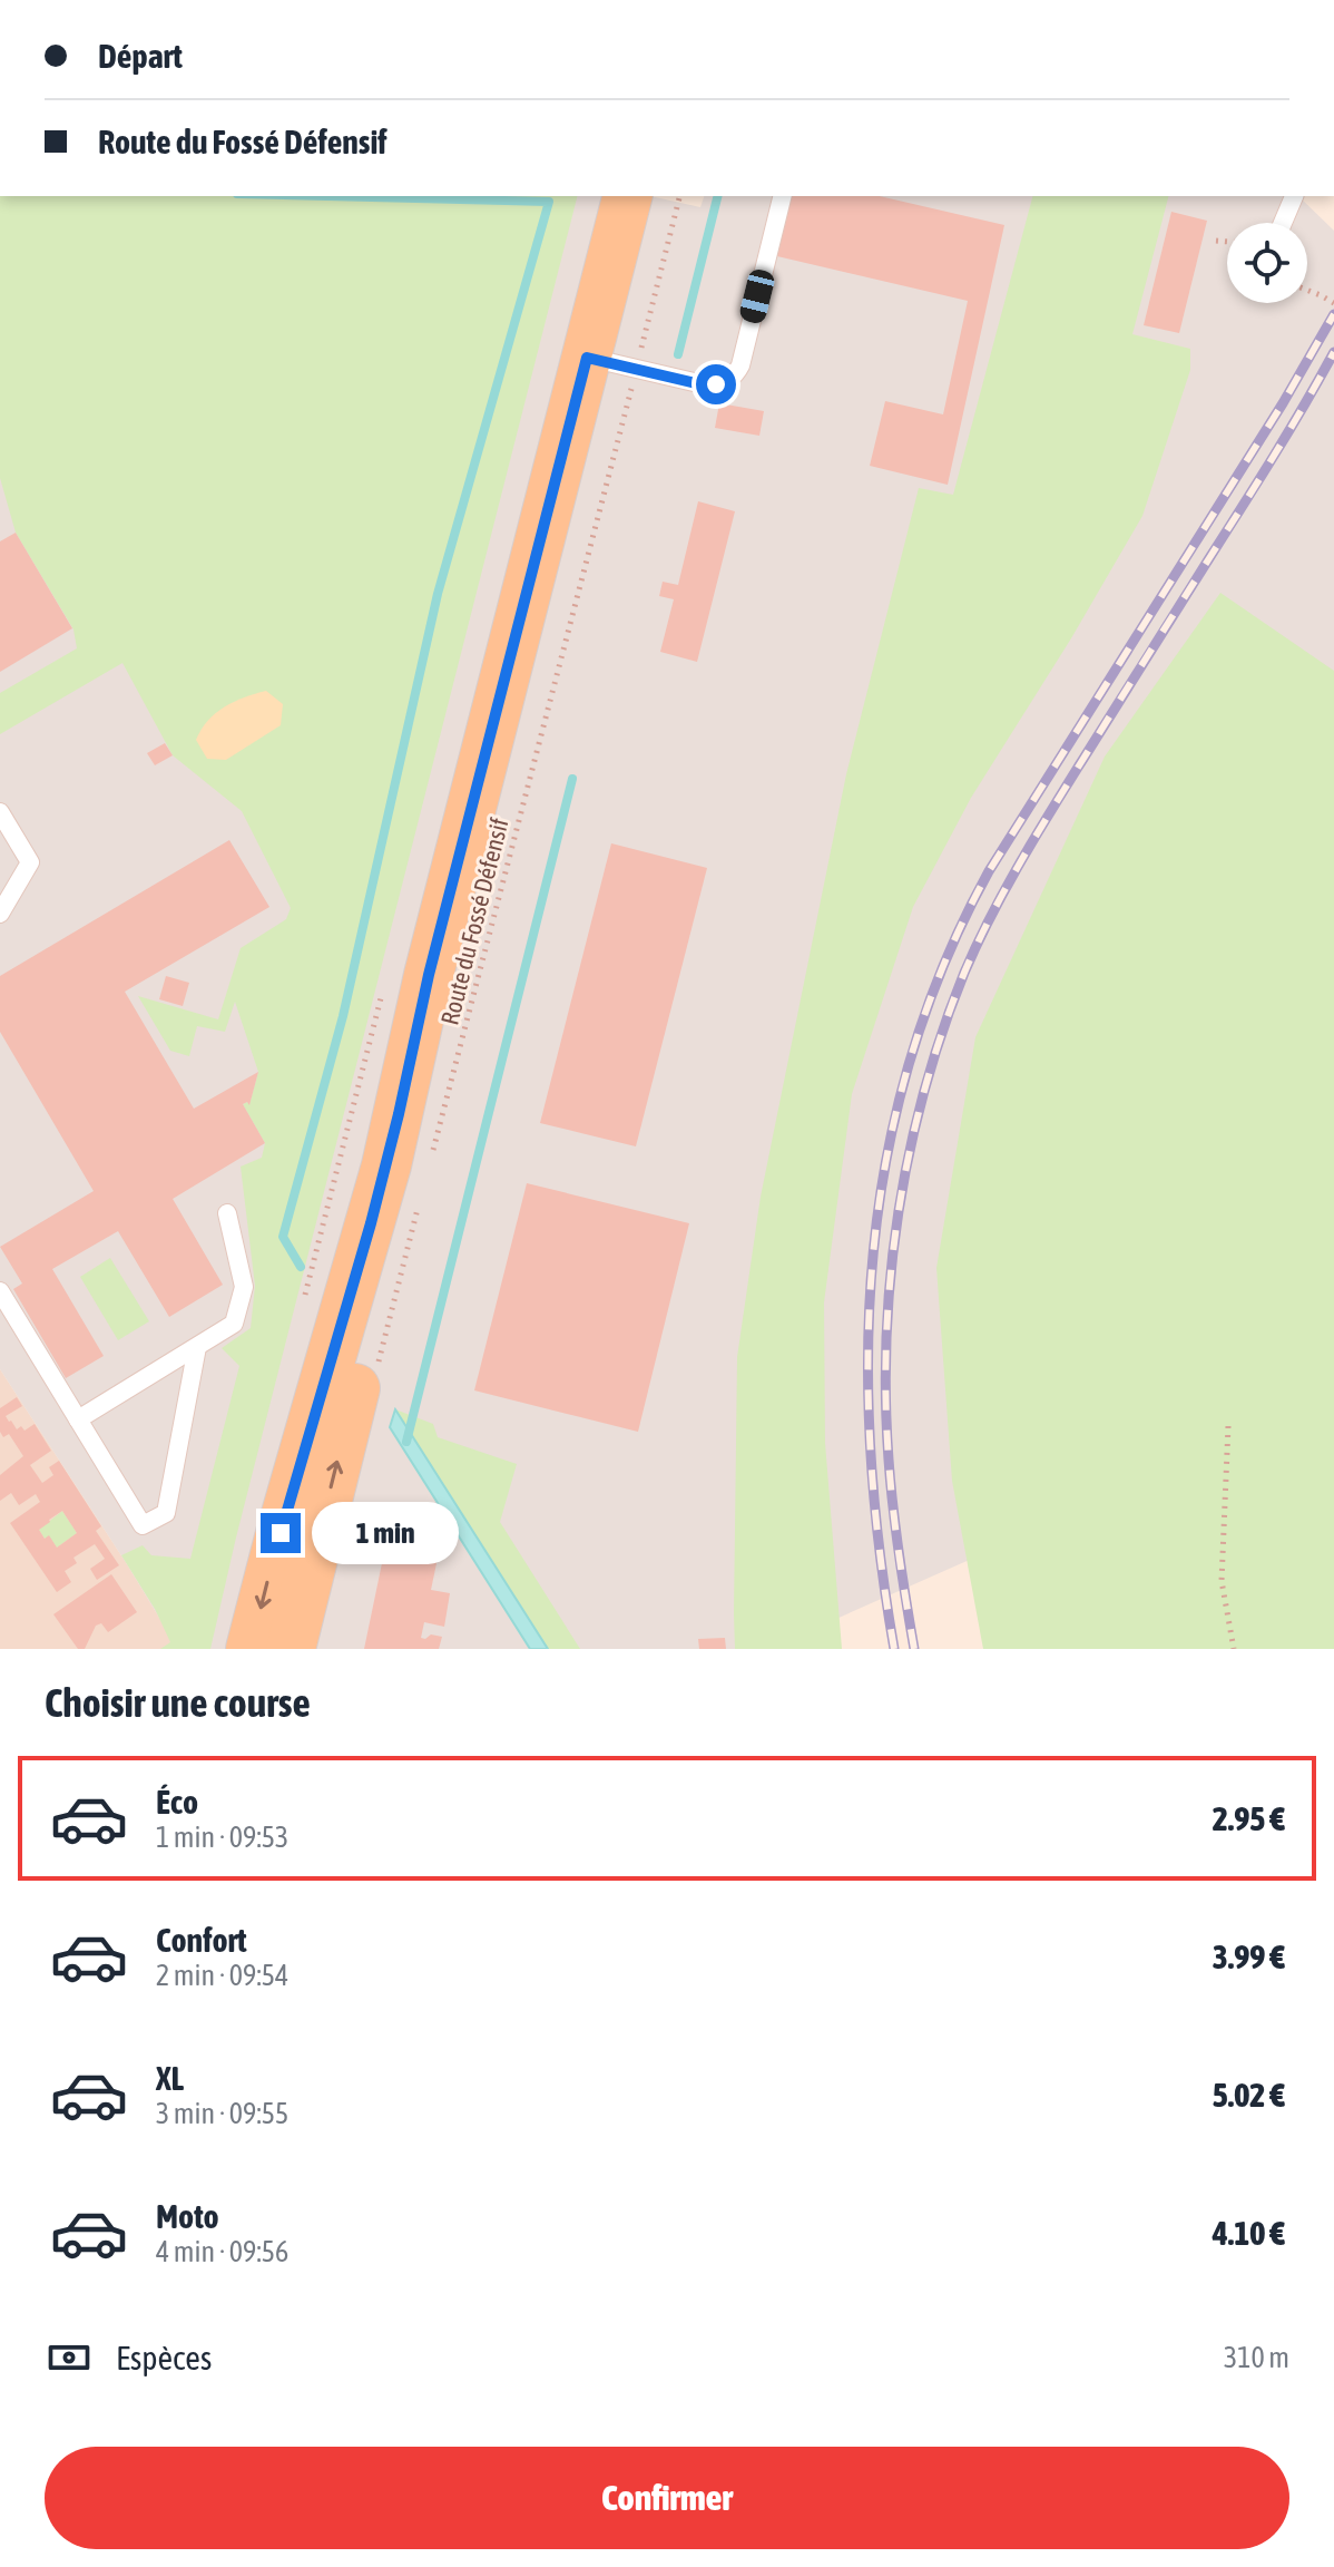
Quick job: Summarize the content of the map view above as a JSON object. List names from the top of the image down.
{
  "streets": {
    "main road": ["Route du Fossé Défensif"]
  },
  "page": {
    "banner": ["Départ", "Route du Fossé Défensif"],
    "bubble": "1 min",
    "heading": "Choisir une course",
    "list": [
      {
        "name": "Éco",
        "note": "1 min · 09:53",
        "value": "2.95 €"
      },
      {
        "name": "Confort",
        "note": "2 min · 09:54",
        "value": "3.99 €"
      },
      {
        "name": "XL",
        "note": "3 min · 09:55",
        "value": "5.02 €"
      },
      {
        "name": "Moto",
        "note": "4 min · 09:56",
        "value": "4.10 €"
      }
    ],
    "pay": ["Espèces", "310 m"],
    "buttons": "Confirmer"
  }
}
